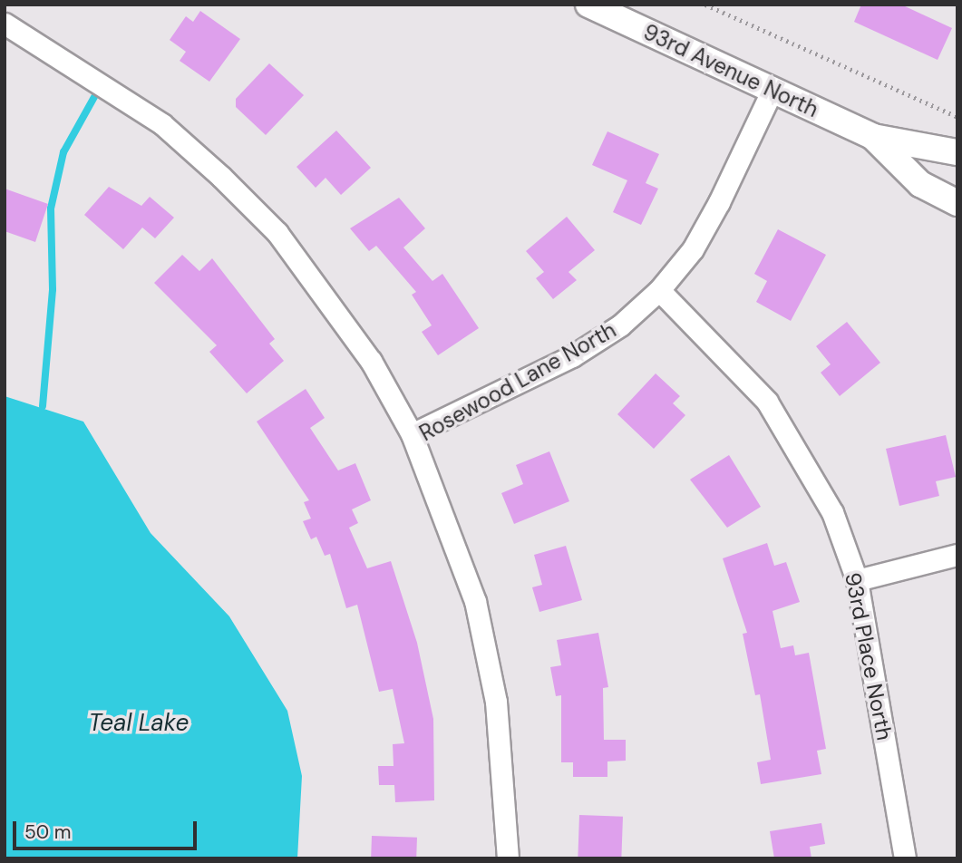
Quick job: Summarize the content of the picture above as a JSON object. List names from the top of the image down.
{
  "streets": {
    "street": ["93rd Avenue North", "Rosewood Lane North", "93rd Place North"]
  },
  "crossings": [
    ["93rd Avenue North", "Rosewood Lane North"],
    ["Rosewood Lane North", "93rd Place North"]
  ],
  "water": ["Teal Lake"],
  "scale_bar": "50 m"
}
